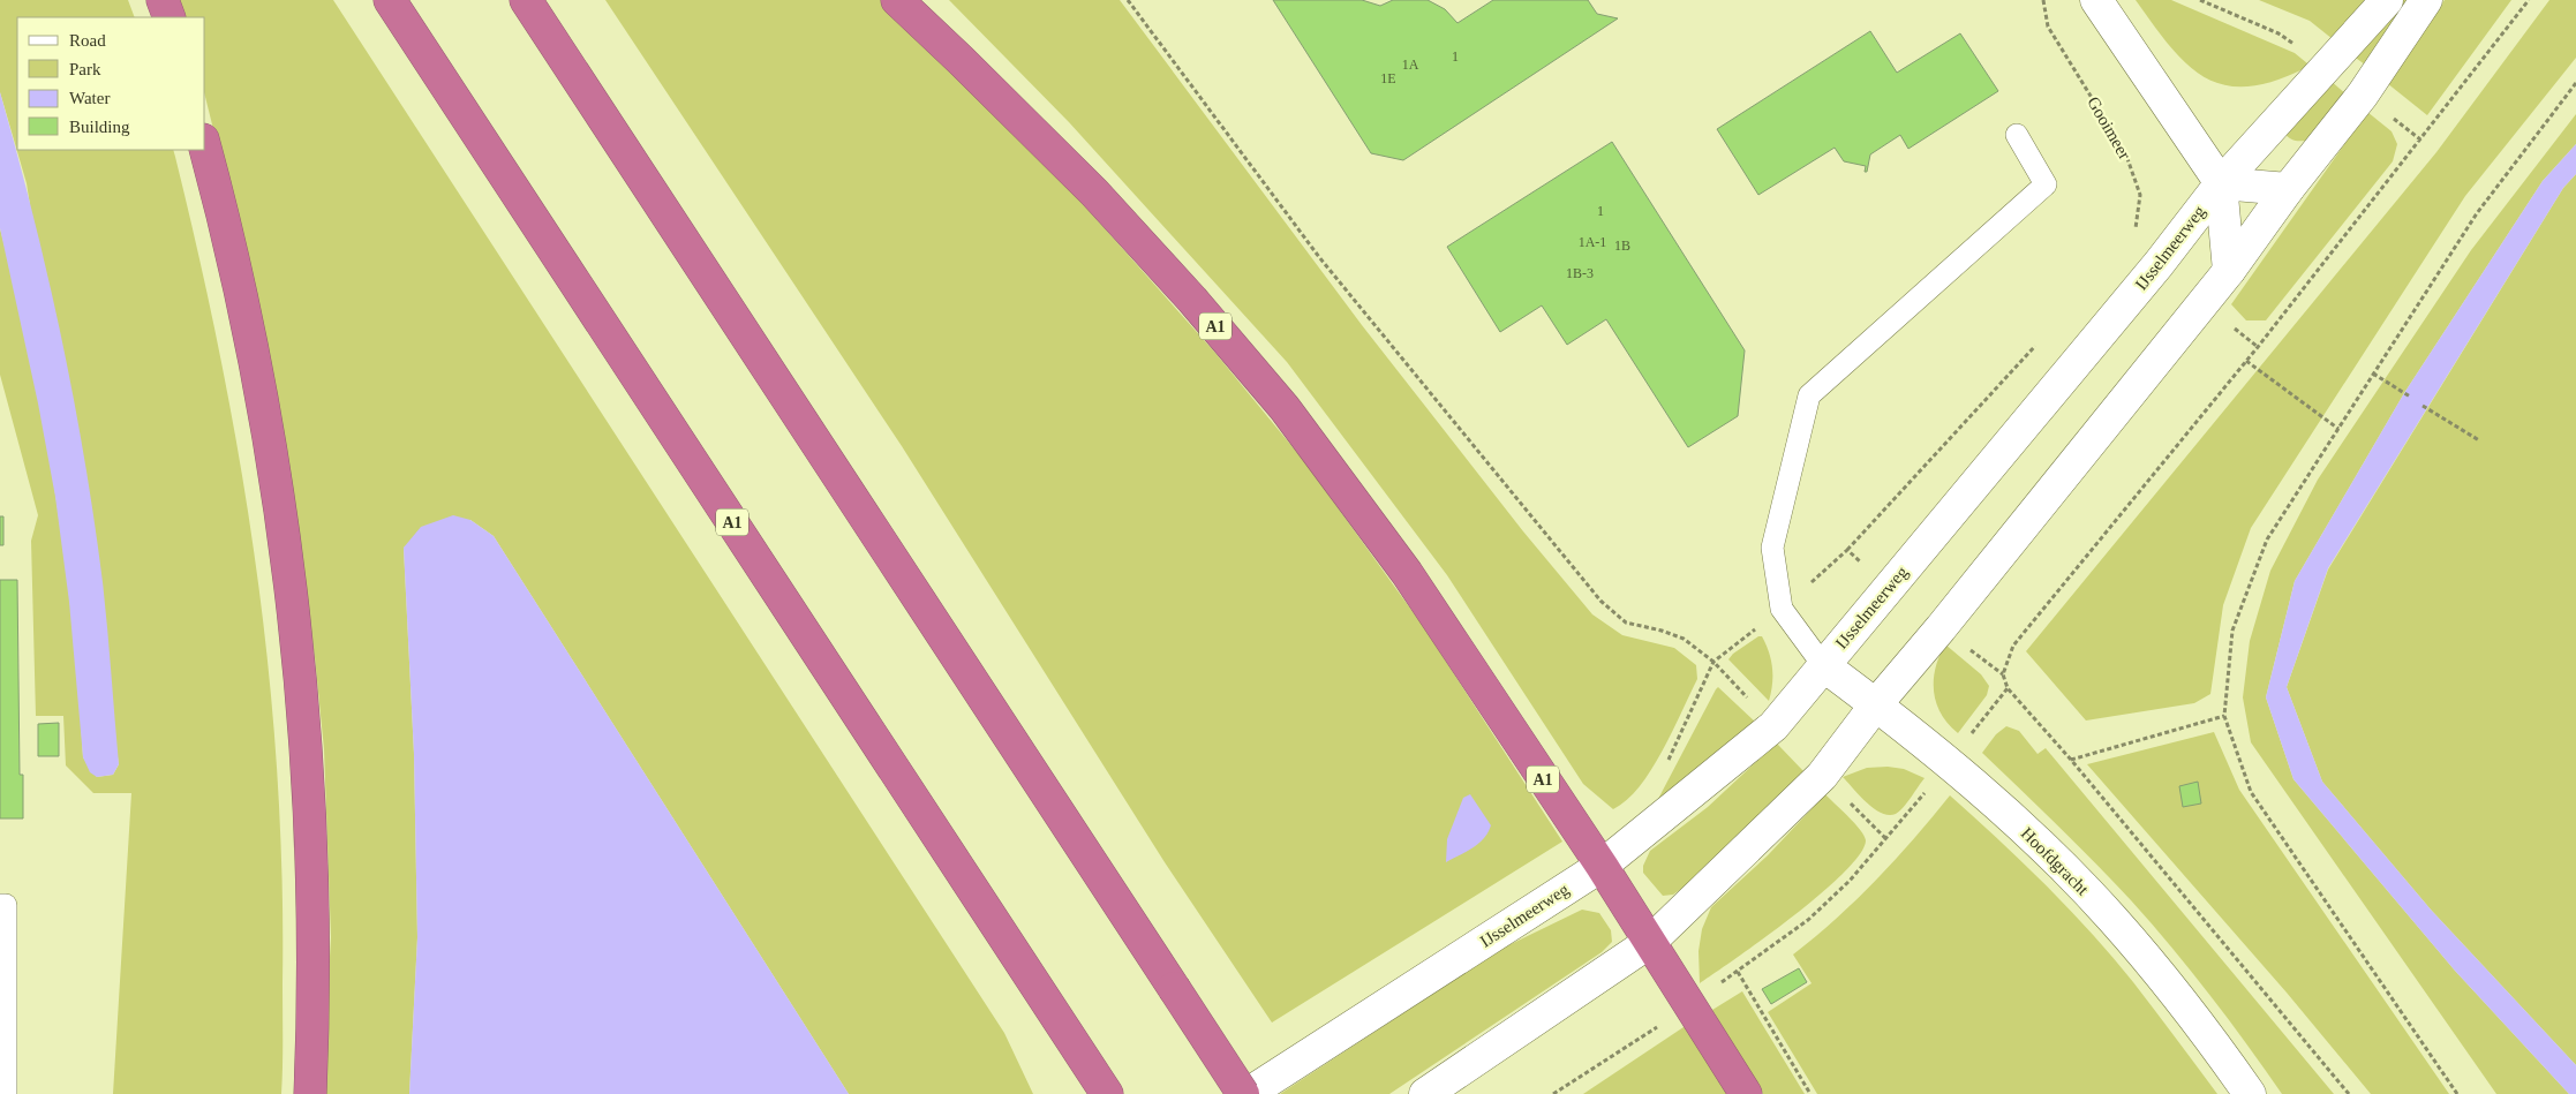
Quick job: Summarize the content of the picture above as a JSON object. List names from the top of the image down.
{
  "streets": {
    "highway": ["A1"],
    "main road": ["IJsselmeerweg", "Hoofdgracht"],
    "path": ["Gooimeer"]
  },
  "crossings": [
    ["Gooimeer", "IJsselmeerweg"],
    ["IJsselmeerweg", "A1"],
    ["IJsselmeerweg", "Hoofdgracht"]
  ],
  "house_numbers": [
    "1",
    "1A",
    "1E",
    "1",
    "1A-1",
    "1B",
    "1B-3"
  ],
  "legend": [
    "Road",
    "Park",
    "Water",
    "Building"
  ]
}
